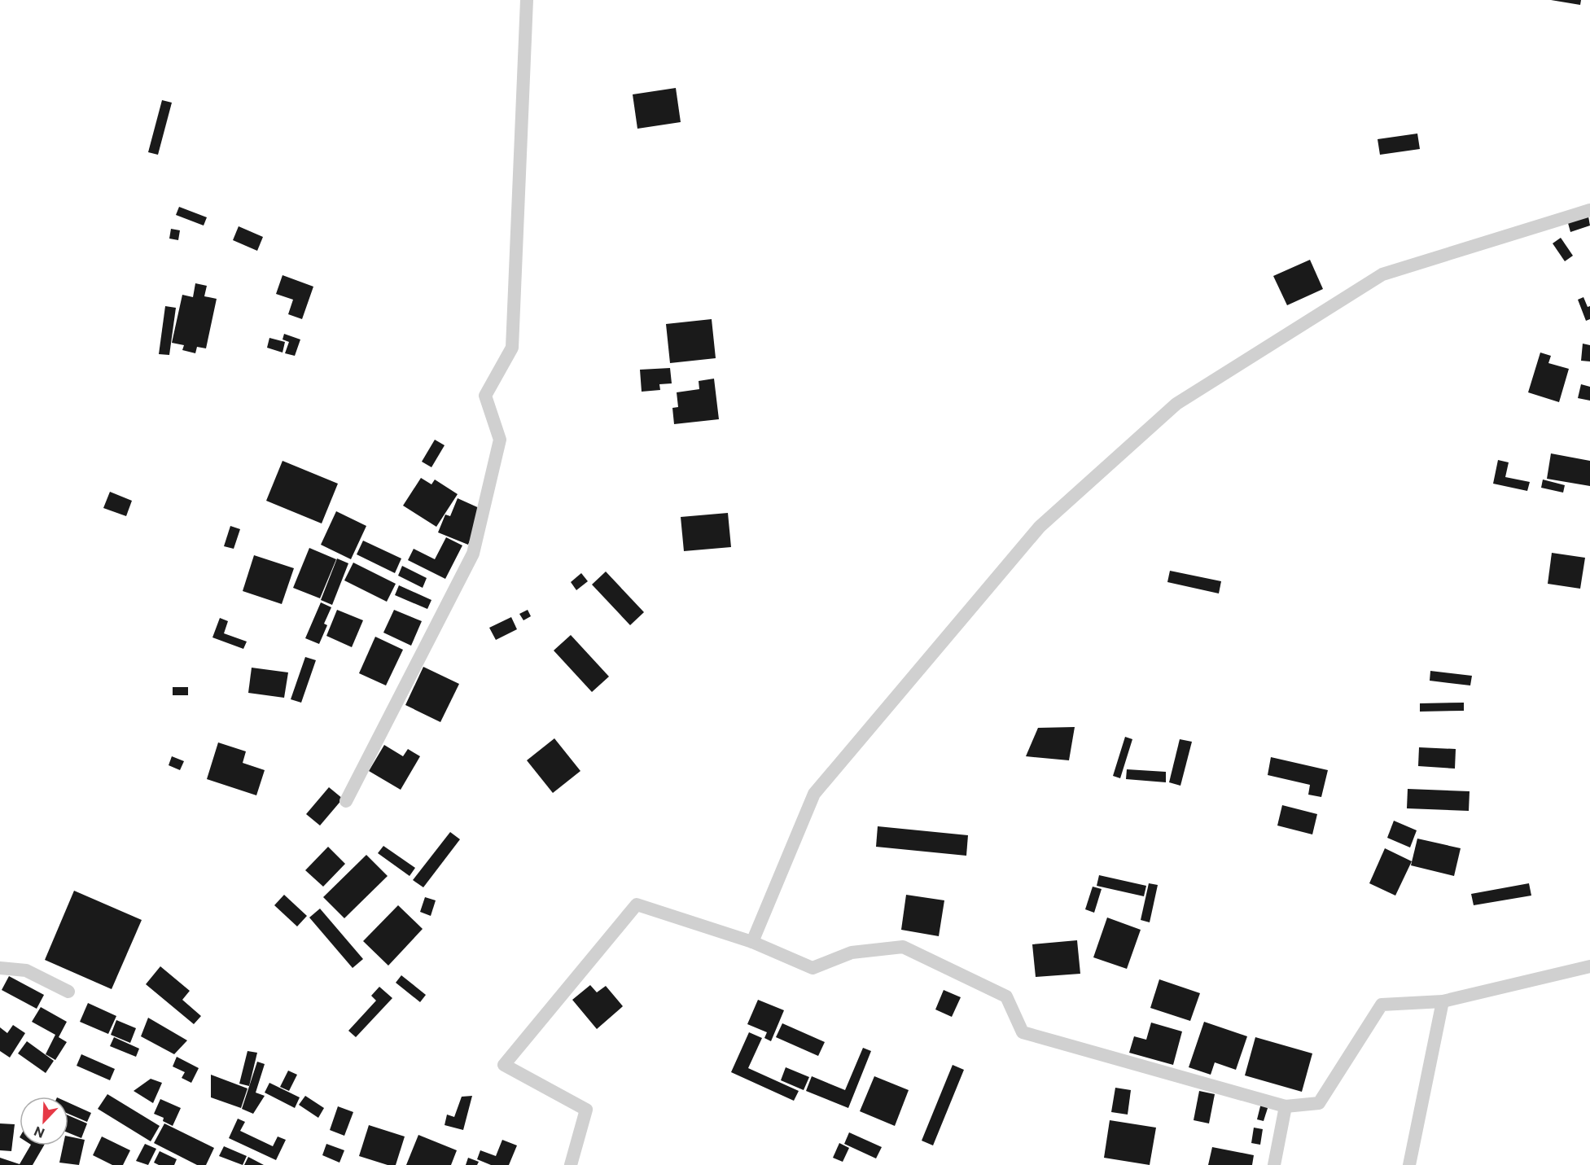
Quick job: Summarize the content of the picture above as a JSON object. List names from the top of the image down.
{
  "north": "bottom left"
}
